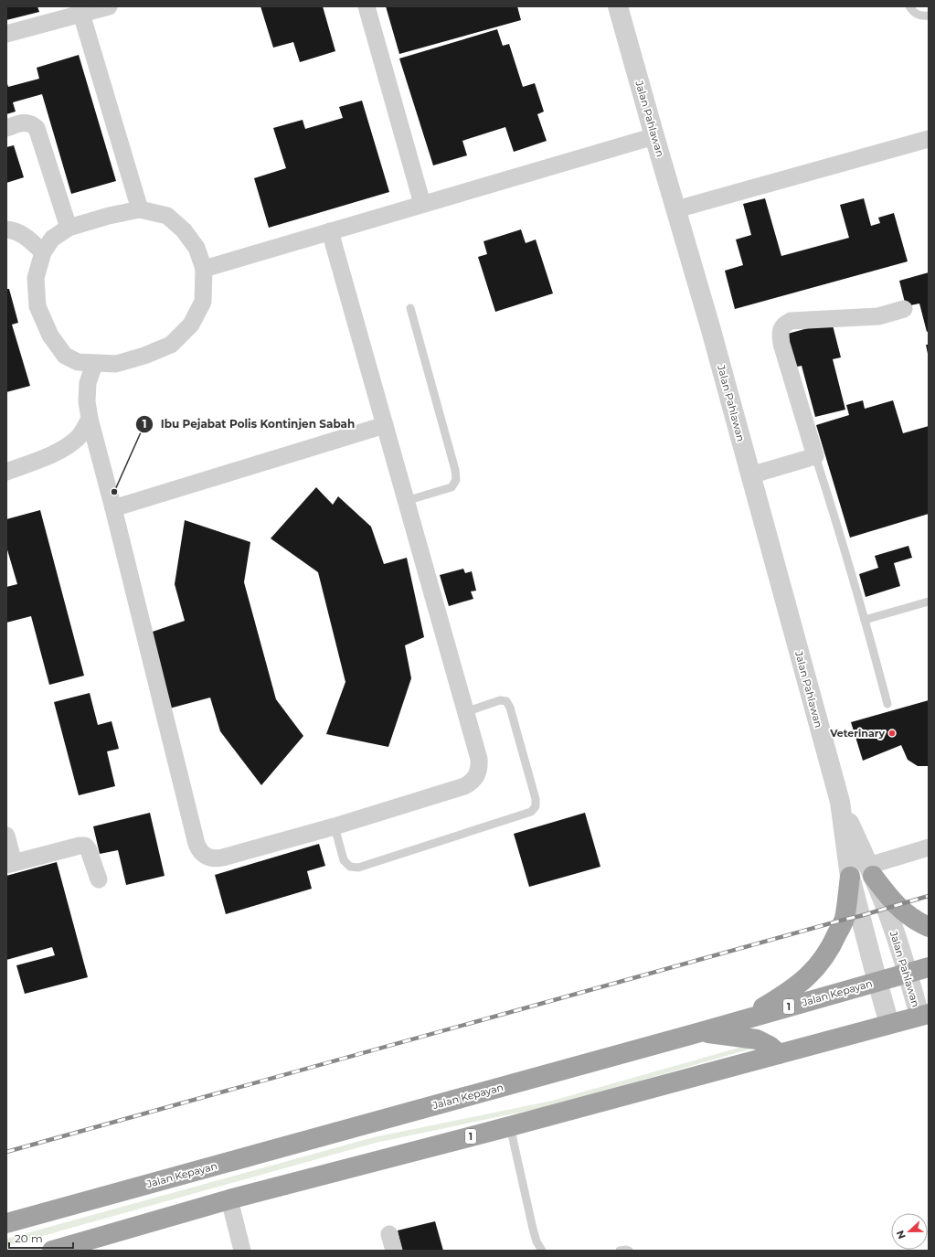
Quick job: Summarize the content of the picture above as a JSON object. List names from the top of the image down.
{
  "streets": {
    "highway": ["Jalan Kepayan", "1"],
    "street": ["Jalan Pahlawan"]
  },
  "crossings": [
    ["Jalan Pahlawan", "Jalan Kepayan"],
    ["Jalan Pahlawan", "1"]
  ],
  "places": ["Ibu Pejabat Polis Kontinjen Sabah", "Veterinary"],
  "scale_bar": "20 m",
  "north": "left"
}
